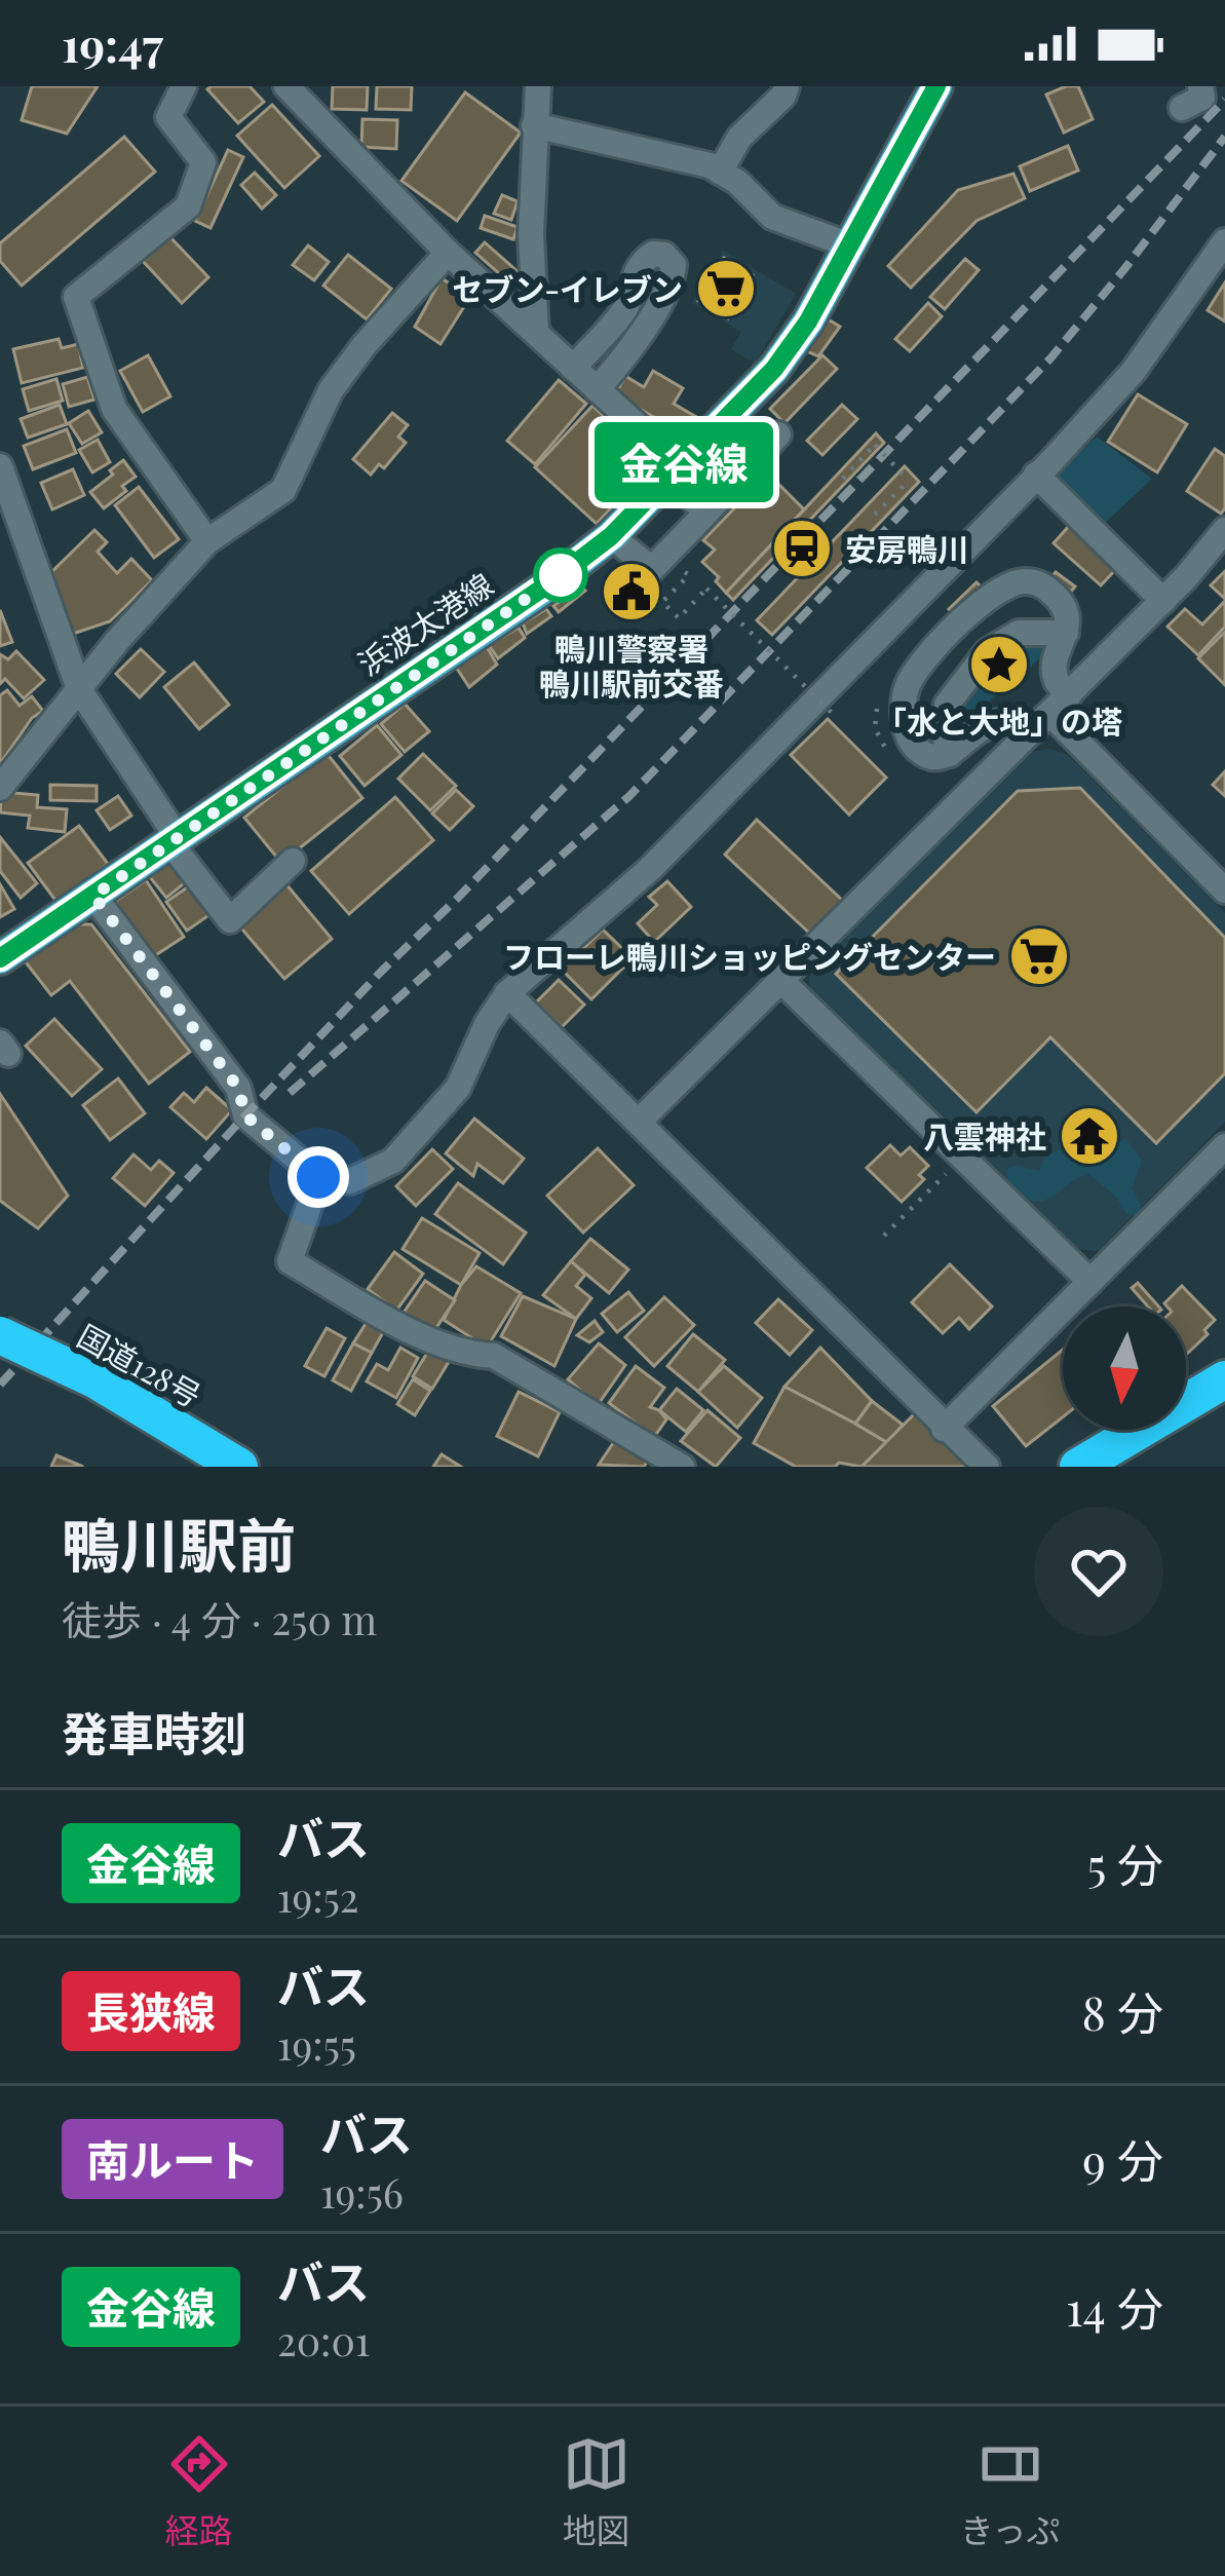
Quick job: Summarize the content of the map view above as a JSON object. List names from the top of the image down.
{
  "streets": {
    "highway": ["国道128号"],
    "main road": ["浜波太港線"]
  },
  "places": {
    "supermarket": ["セブン-イレブン", "フローレ鴨川ショッピングセンター"],
    "station": ["安房鴨川"],
    "public building": ["鴨川警察署 鴨川駅前交番"],
    "place": ["「水と大地」の塔"],
    "temple": ["八雲神社"]
  },
  "lines": ["bus line 金谷線"],
  "north": "bottom",
  "page": {
    "status": "19:47",
    "on_map": "金谷線",
    "heading": [
      ["鴨川駅前", "徒歩 · 4 分 · 250 m"],
      "発車時刻"
    ],
    "list": [
      {
        "mark": "金谷線",
        "name": "バス",
        "note": "19:52",
        "value": "5 分"
      },
      {
        "mark": "長狭線",
        "name": "バス",
        "note": "19:55",
        "value": "8 分"
      },
      {
        "mark": "南ルート",
        "name": "バス",
        "note": "19:56",
        "value": "9 分"
      },
      {
        "mark": "金谷線",
        "name": "バス",
        "note": "20:01",
        "value": "14 分"
      }
    ],
    "tabs": ["経路", "地図", "きっぷ"]
  }
}
